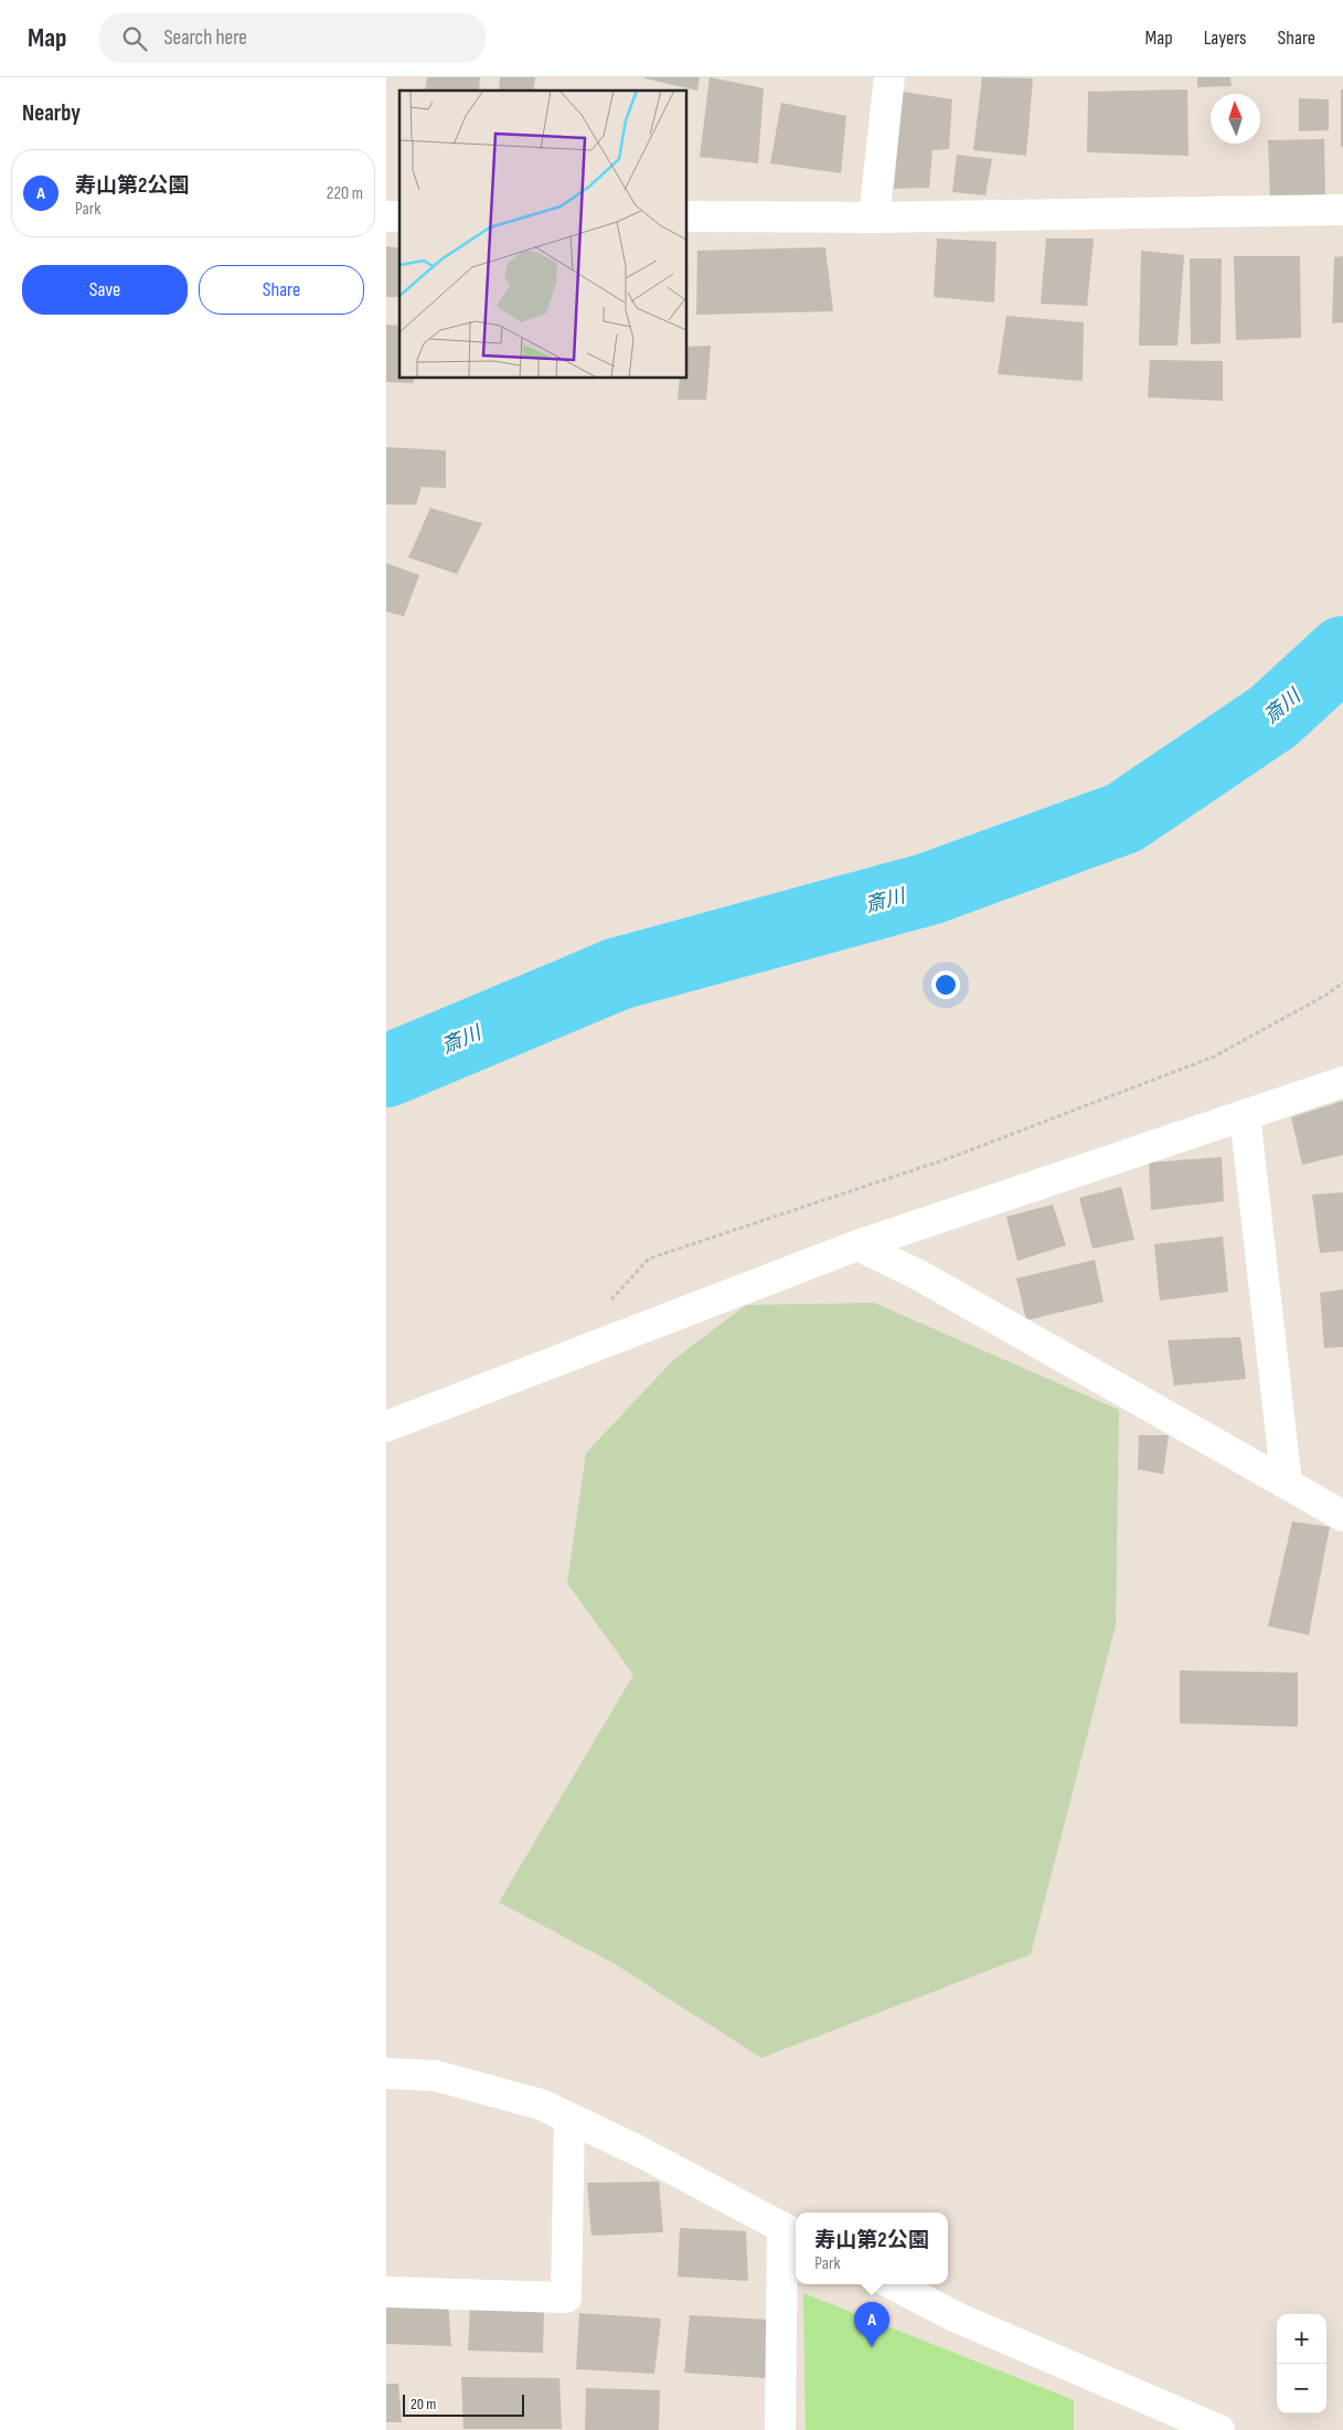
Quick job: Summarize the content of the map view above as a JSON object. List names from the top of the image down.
{
  "water": ["斎川"],
  "scale_bar": "20 m",
  "north": "top",
  "page": {
    "header": "Map",
    "search": "Search here",
    "nav": ["Map", "Layers", "Share"],
    "heading": "Nearby",
    "list": [
      {
        "mark": "A",
        "name": "寿山第2公園",
        "note": "Park",
        "value": "220 m"
      }
    ],
    "buttons": ["Save", "Share"],
    "popup": ["寿山第2公園", "Park"],
    "pins": "A",
    "map_buttons": ["+", "−"],
    "scale": "20 m"
  }
}
